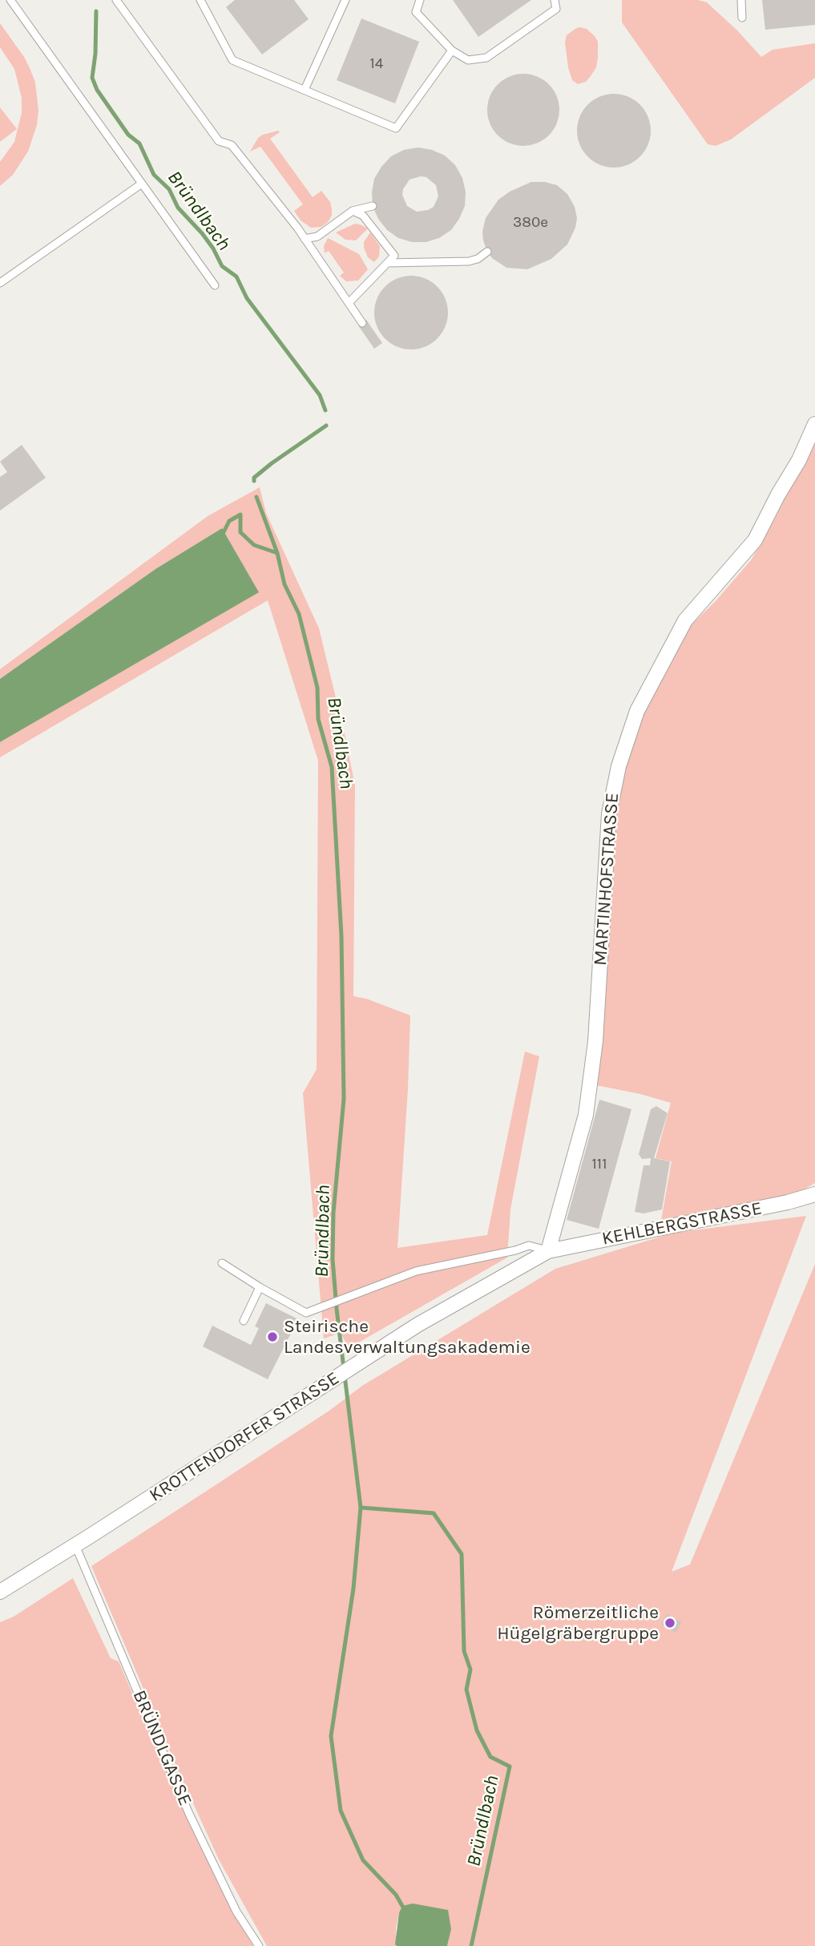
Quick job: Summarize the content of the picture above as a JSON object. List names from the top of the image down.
{
  "streets": {
    "street": ["MARTINHOFSTRASSE", "KEHLBERGSTRASSE", "KROTTENDORFER STRASSE"],
    "lane": ["BRÜNDLGASSE"]
  },
  "crossings": [
    ["MARTINHOFSTRASSE", "KEHLBERGSTRASSE"],
    ["MARTINHOFSTRASSE", "KROTTENDORFER STRASSE"],
    ["KEHLBERGSTRASSE", "KROTTENDORFER STRASSE"],
    ["KROTTENDORFER STRASSE", "BRÜNDLGASSE"]
  ],
  "water": ["Bründlbach"],
  "places": ["Steirische Landesverwaltungsakademie", "Römerzeitliche Hügelgräbergruppe"],
  "house_numbers": ["14", "380e", "111"]
}
